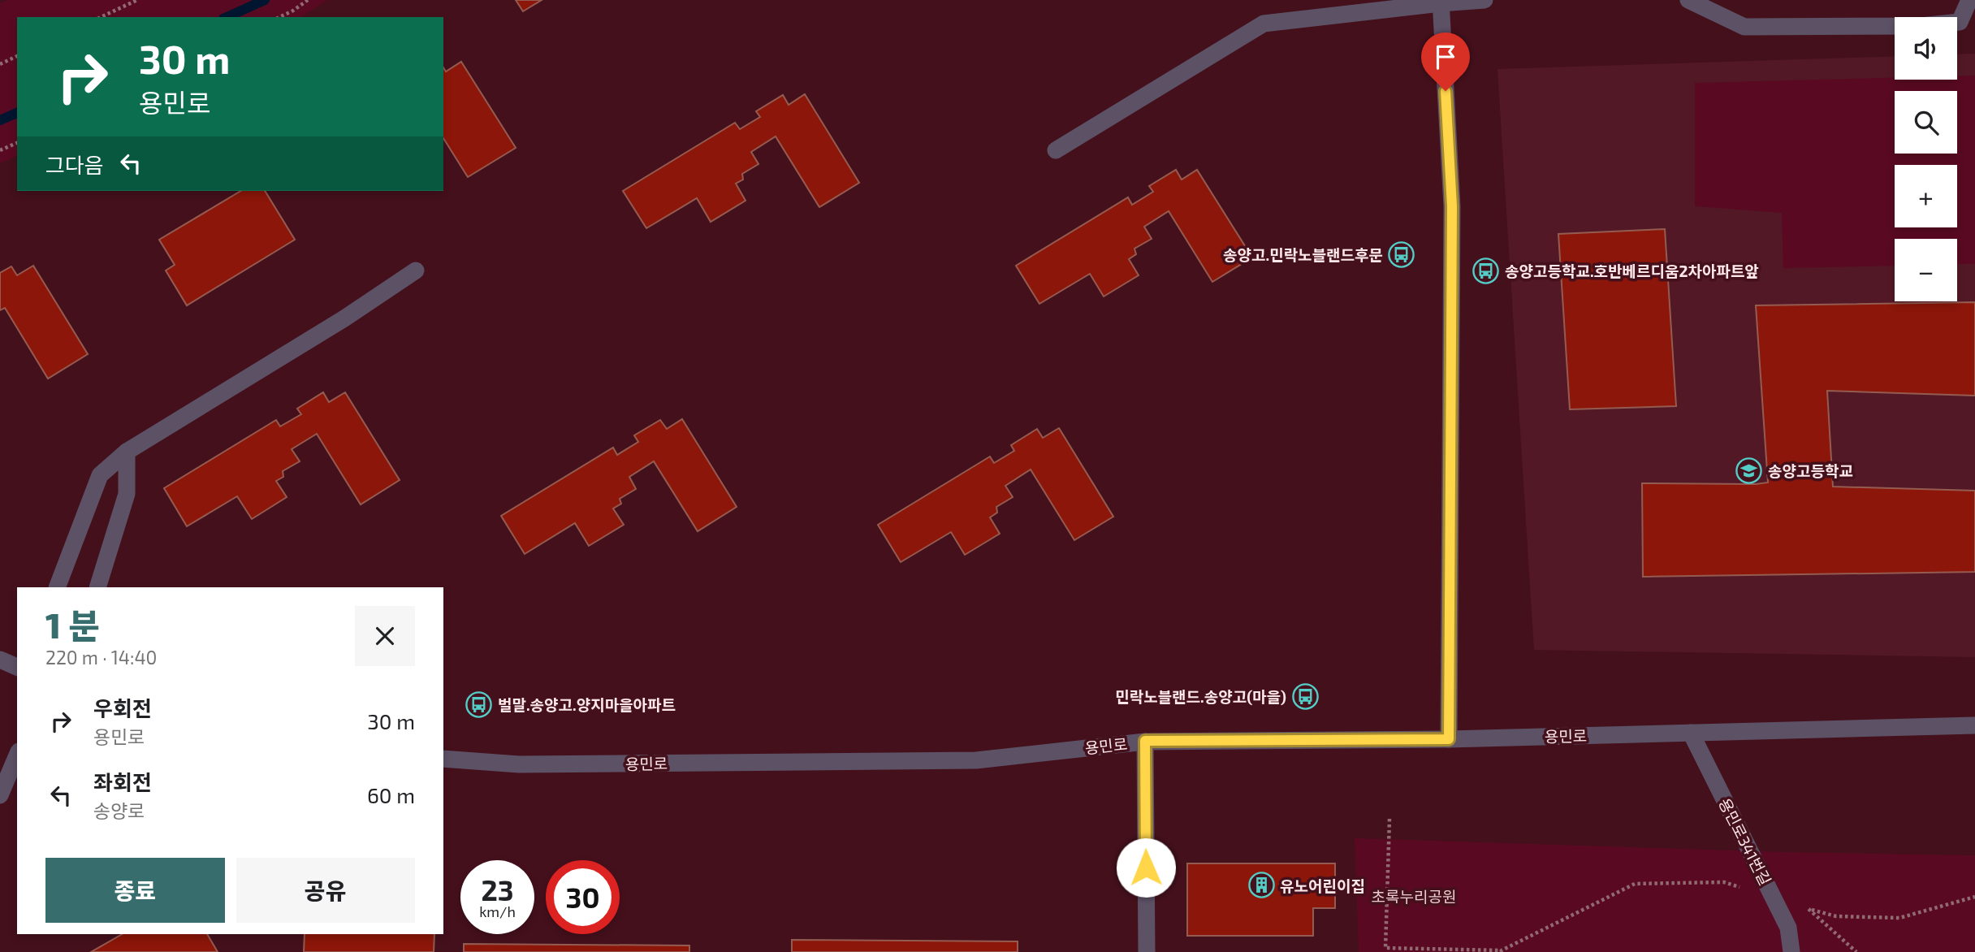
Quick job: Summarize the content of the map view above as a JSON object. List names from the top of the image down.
{
  "streets": {
    "street": ["용민로", "용민로341번길"]
  },
  "crossings": [
    ["용민로", "용민로341번길"]
  ],
  "parks": ["초록누리공원"],
  "places": {
    "bus stop": [
      "송양고.민락노블랜드후문",
      "송양고등학교.호반베르디움2차아파트앞",
      "민락노블랜드.송양고(마을)",
      "벌말.송양고.양지마을아파트"
    ],
    "school or university": ["송양고등학교"],
    "building": ["유노어린이집"]
  },
  "page": {
    "map_buttons": ["+", "−"],
    "turn": ["30 m", "용민로"],
    "then": "그다음",
    "heading": ["1 분", "220 m · 14:40"],
    "list": [
      {
        "name": "우회전",
        "note": "용민로",
        "value": "30 m"
      },
      {
        "name": "좌회전",
        "note": "송양로",
        "value": "60 m"
      }
    ],
    "buttons": ["종료", "공유"],
    "speed": "23 km/h",
    "limit": "30"
  }
}
